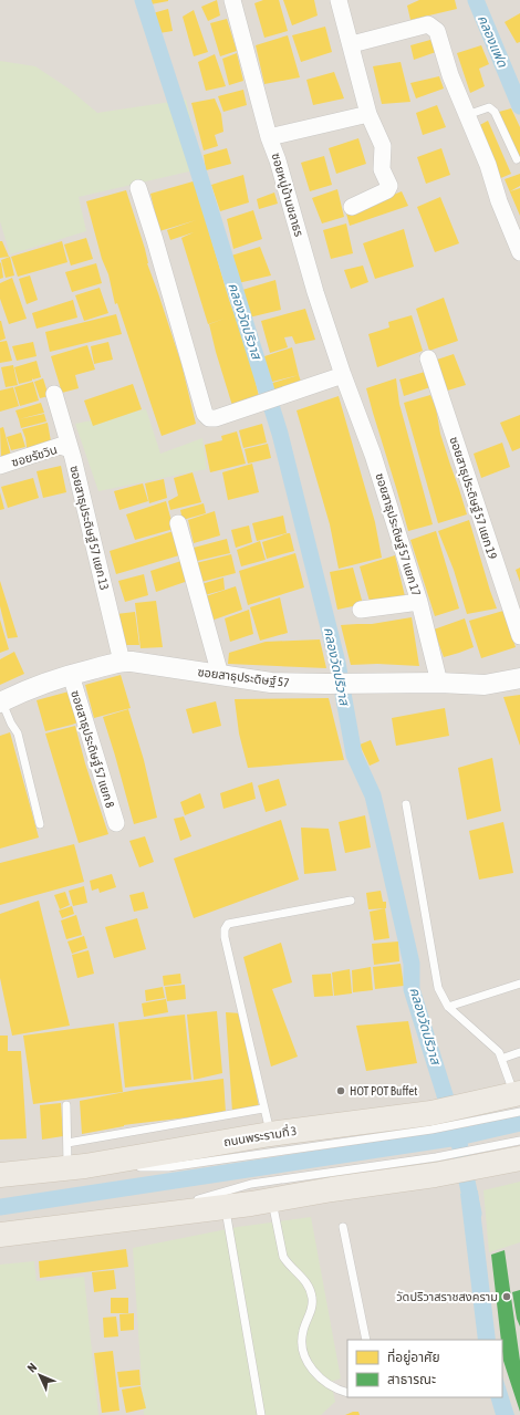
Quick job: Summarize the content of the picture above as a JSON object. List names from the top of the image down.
{
  "streets": {
    "main road": ["ถนนพระรามที่ 3"],
    "street": [
      "ซอยหมู่บ้านชลาธร",
      "ซอยรัชวิน",
      "ซอยสาธุประดิษฐ์ 57 แยก 19",
      "ซอยสาธุประดิษฐ์ 57 แยก 13",
      "ซอยสาธุประดิษฐ์ 57 แยก 17",
      "ซอยสาธุประดิษฐ์ 57",
      "ซอยสาธุประดิษฐ์ 57 แยก 8"
    ]
  },
  "crossings": [
    ["ซอยหมู่บ้านชลาธร", "ซอยสาธุประดิษฐ์ 57 แยก 17"],
    ["ซอยรัชวิน", "ซอยสาธุประดิษฐ์ 57 แยก 13"],
    ["ซอยสาธุประดิษฐ์ 57 แยก 13", "ซอยสาธุประดิษฐ์ 57"],
    ["ซอยสาธุประดิษฐ์ 57 แยก 17", "ซอยสาธุประดิษฐ์ 57"],
    ["ซอยสาธุประดิษฐ์ 57", "ซอยสาธุประดิษฐ์ 57 แยก 8"]
  ],
  "water": ["คลองแฟด", "คลองวัดปริวาส"],
  "places": ["HOT POT Buffet", "วัดปริวาสราชสงคราม"],
  "legend": ["ที่อยู่อาศัย", "สาธารณะ"],
  "north": "top left"
}
